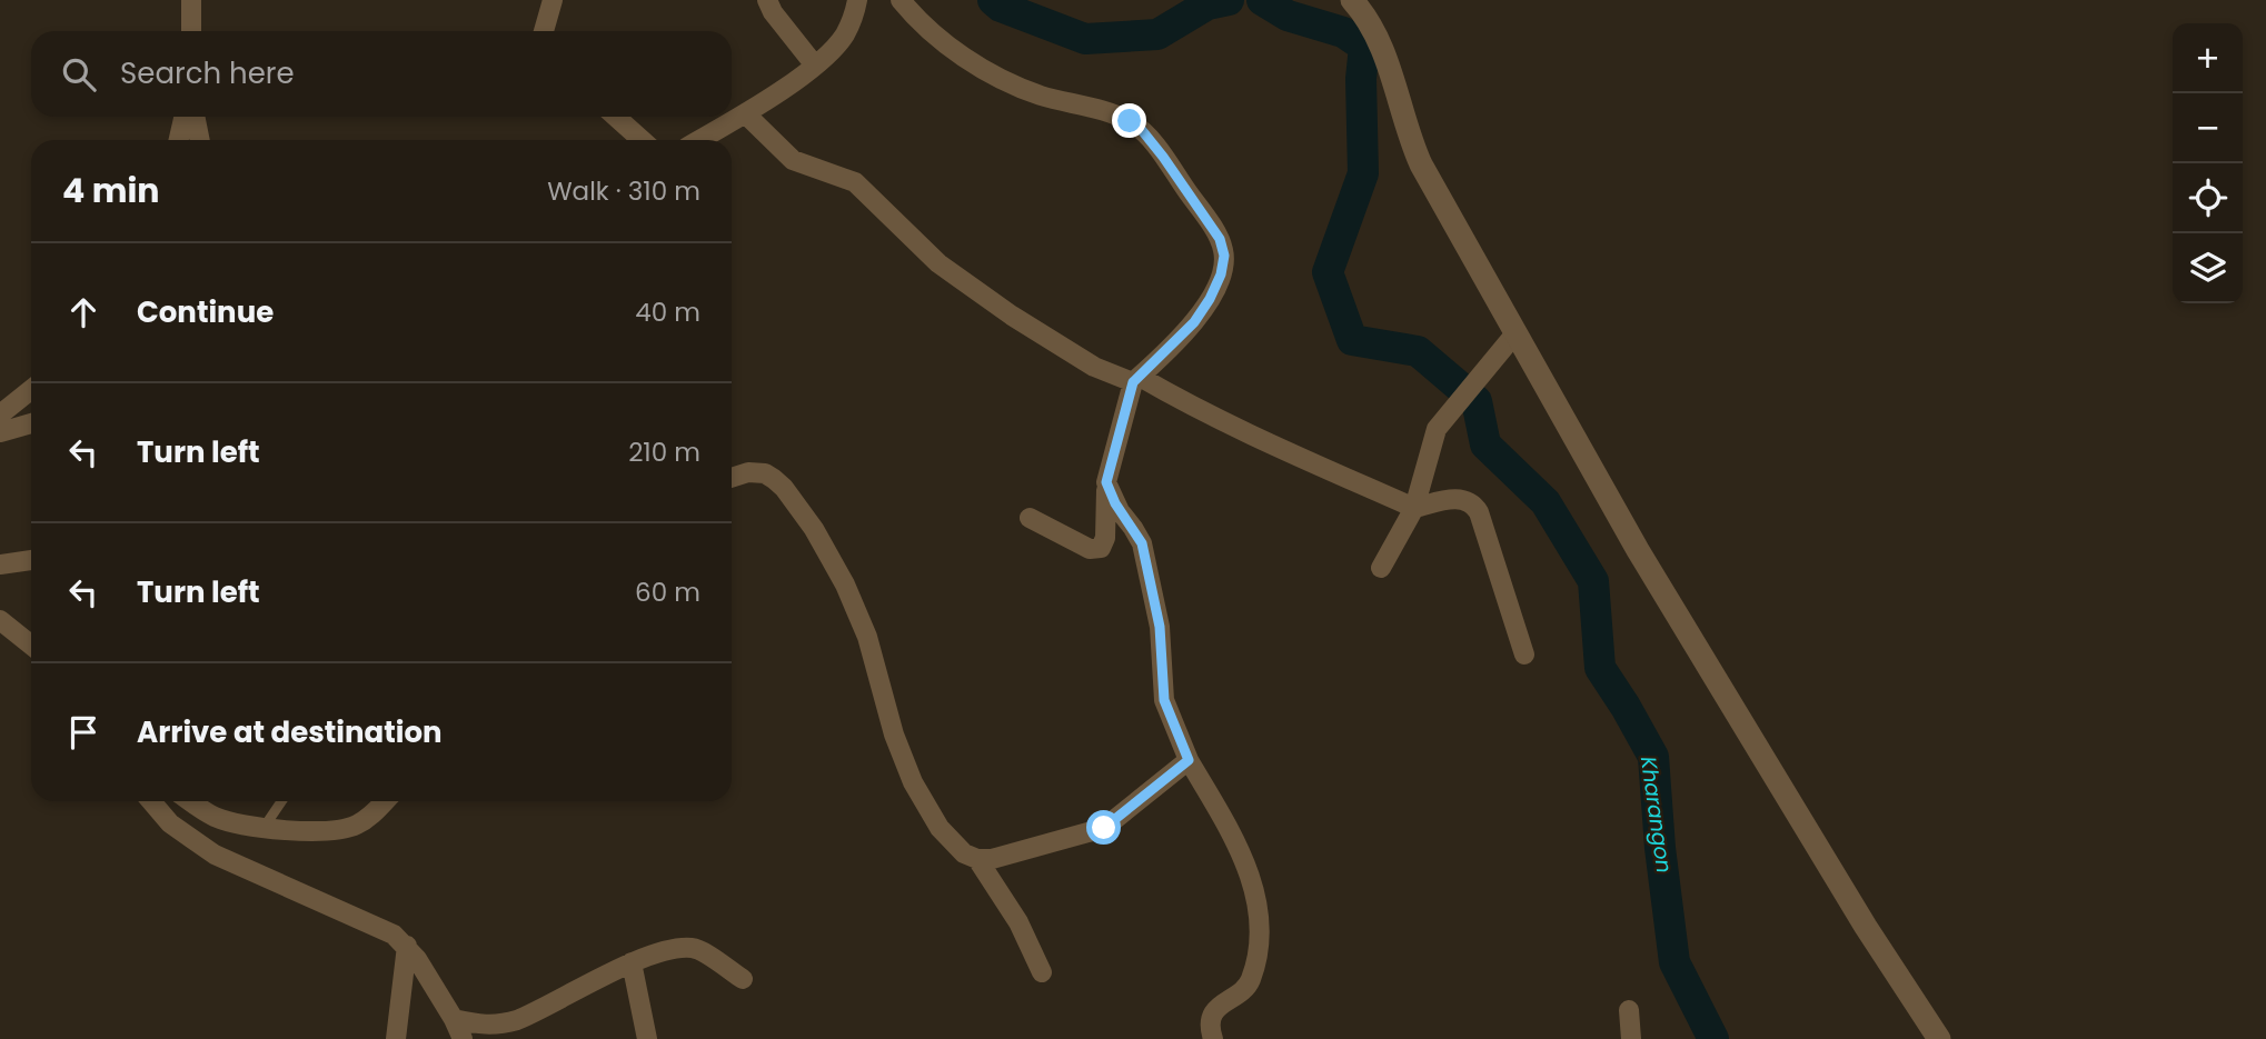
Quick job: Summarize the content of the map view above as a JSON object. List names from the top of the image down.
{
  "water": ["Kharangon"],
  "page": {
    "map_buttons": ["+", "−"],
    "search": "Search here",
    "heading": ["4 min", "Walk · 310 m"],
    "list": [
      ["Continue", "40 m"],
      ["Turn left", "210 m"],
      ["Turn left", "60 m"],
      "Arrive at destination"
    ]
  }
}
